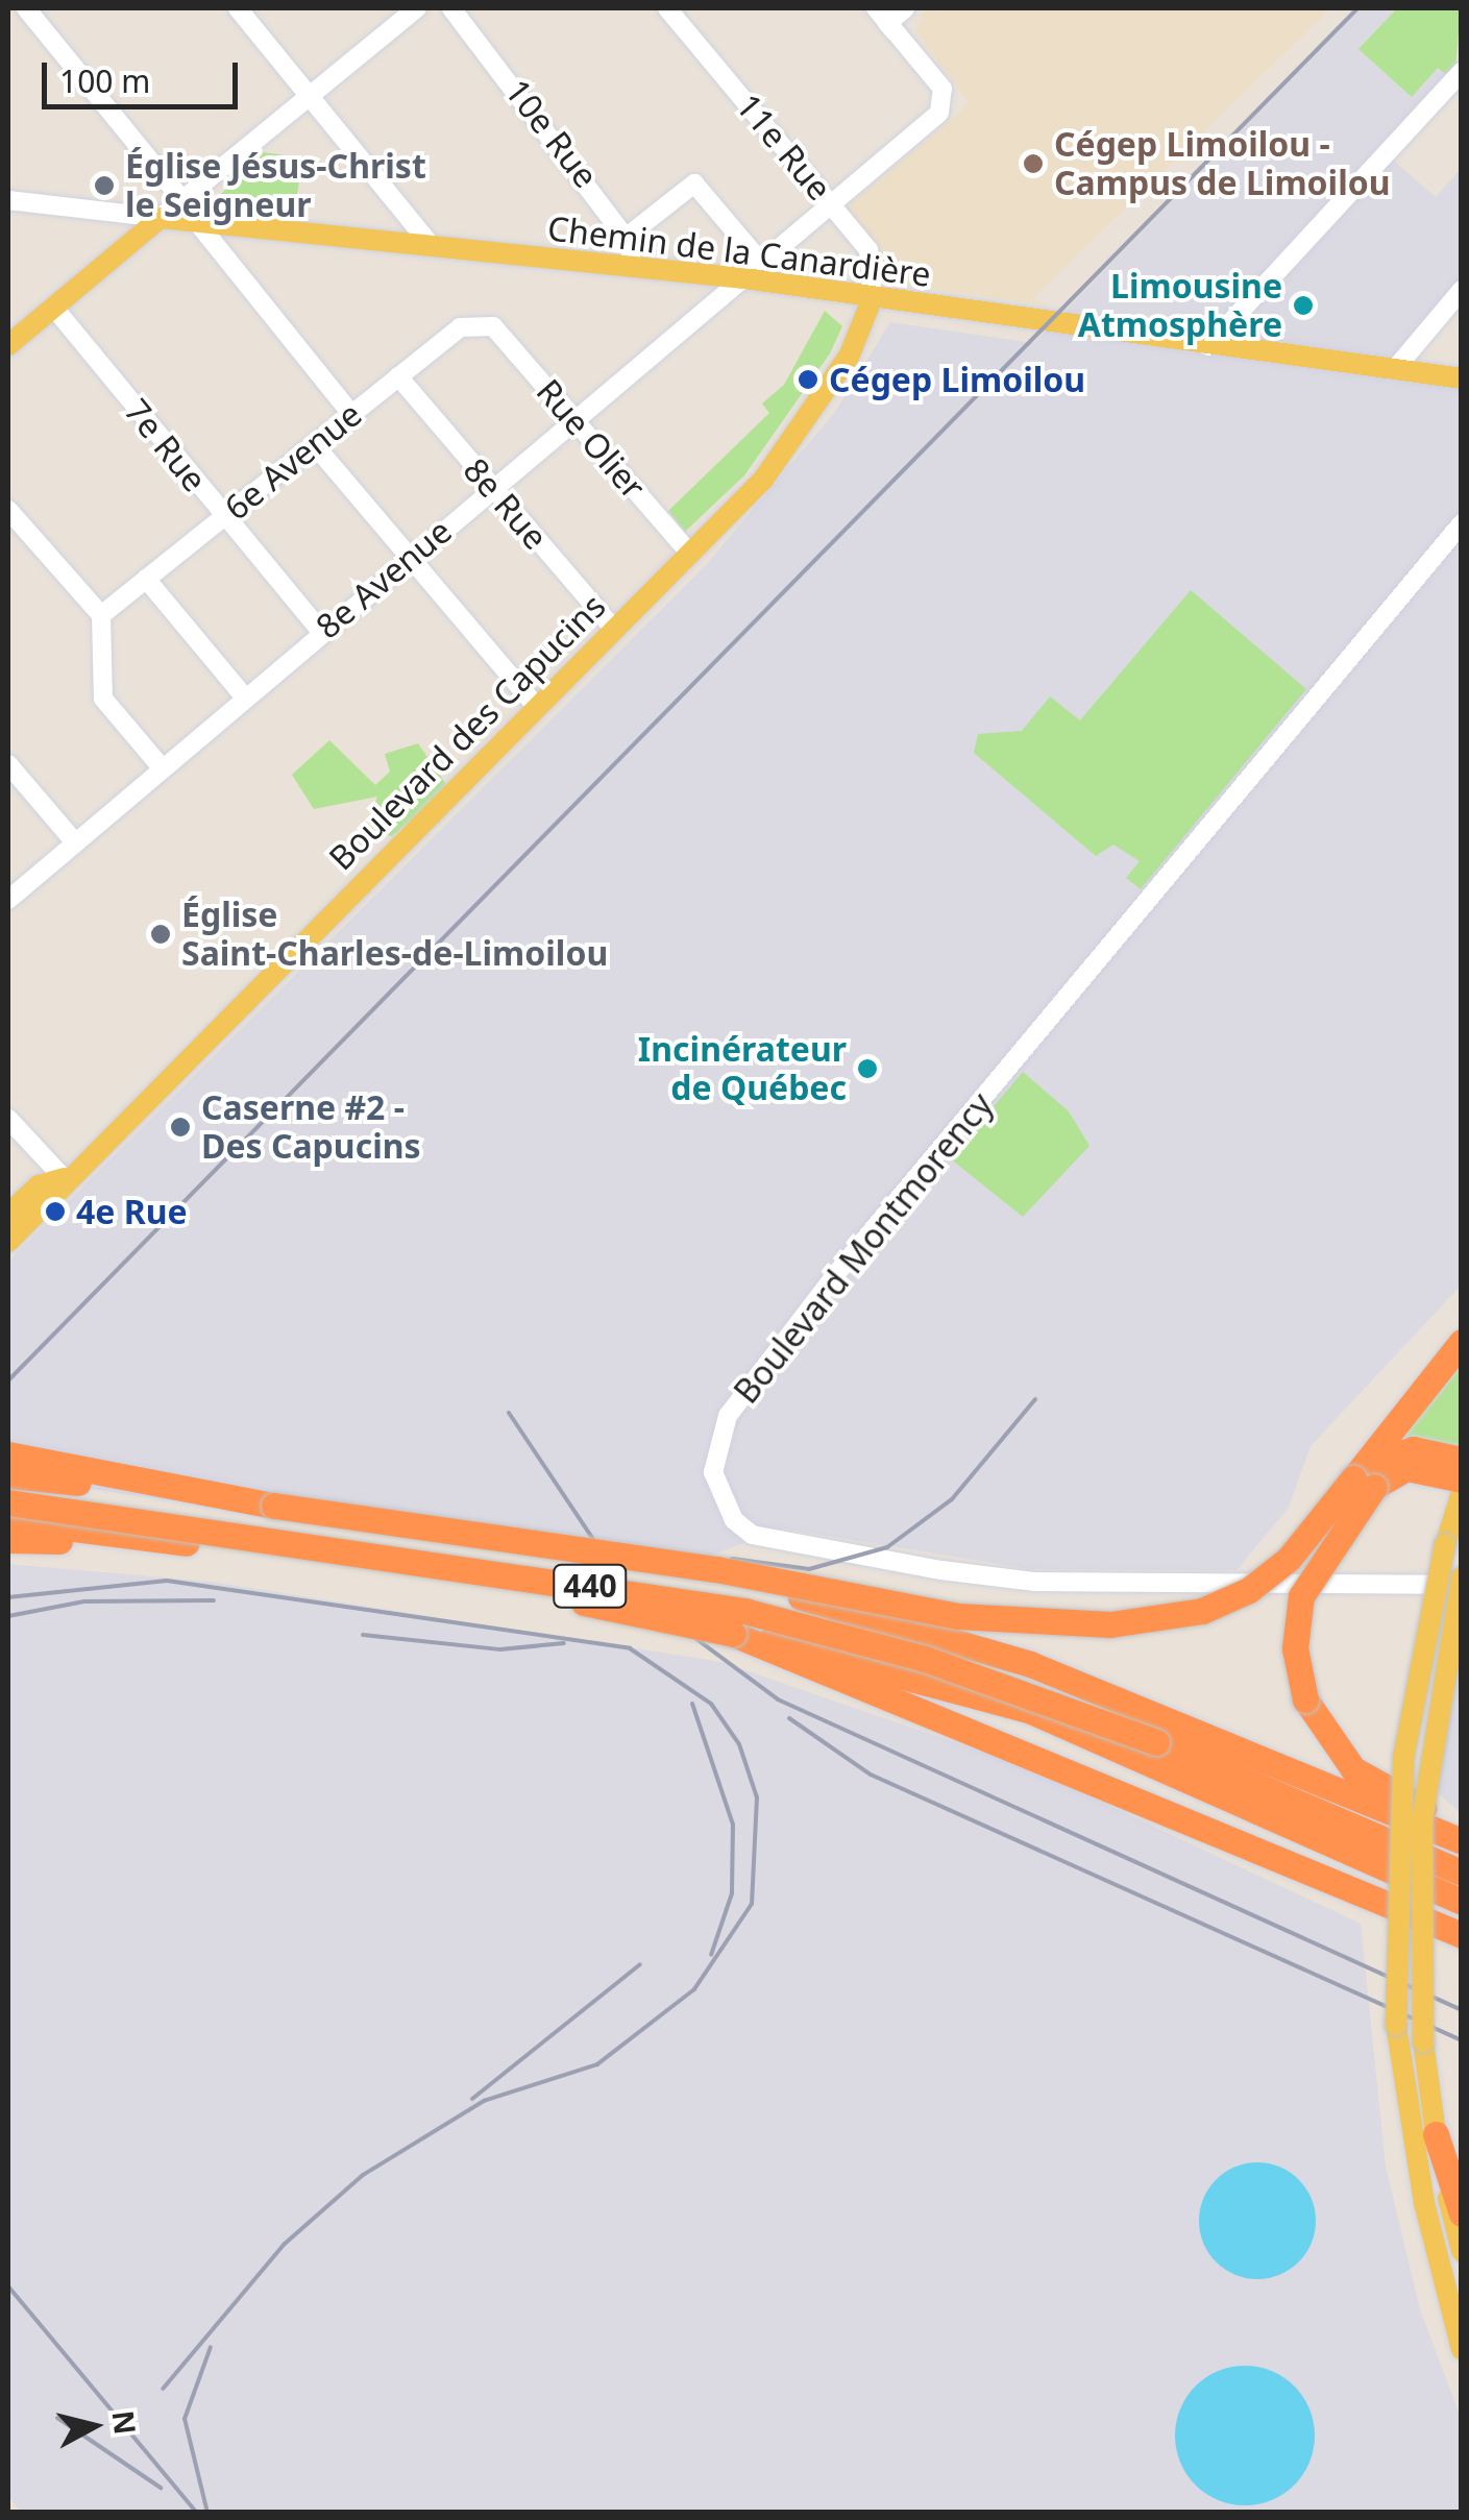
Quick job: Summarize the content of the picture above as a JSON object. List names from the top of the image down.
{
  "streets": {
    "highway": ["440"],
    "main road": ["Chemin de la Canardière", "Boulevard des Capucins"],
    "street": [
      "10e Rue",
      "11e Rue",
      "Rue Olier",
      "7e Rue",
      "6e Avenue",
      "8e Rue",
      "8e Avenue",
      "Boulevard Montmorency"
    ]
  },
  "crossings": [
    ["11e Rue", "Chemin de la Canardière"],
    ["11e Rue", "8e Avenue"],
    ["11e Rue", "Boulevard des Capucins"],
    ["Chemin de la Canardière", "8e Avenue"],
    ["Chemin de la Canardière", "Boulevard des Capucins"],
    ["Rue Olier", "6e Avenue"],
    ["Rue Olier", "8e Avenue"],
    ["Rue Olier", "Boulevard des Capucins"],
    ["7e Rue", "6e Avenue"],
    ["7e Rue", "8e Avenue"],
    ["6e Avenue", "8e Rue"],
    ["8e Rue", "8e Avenue"],
    ["8e Rue", "Boulevard des Capucins"]
  ],
  "places": [
    "Cégep Limoilou - Campus de Limoilou",
    "Église Jésus-Christ le Seigneur",
    "Limousine Atmosphère",
    "Cégep Limoilou",
    "Église Saint-Charles-de-Limoilou",
    "Incinérateur de Québec",
    "Caserne #2 - Des Capucins",
    "4e Rue"
  ],
  "scale_bar": "100 m",
  "north": "right"
}
